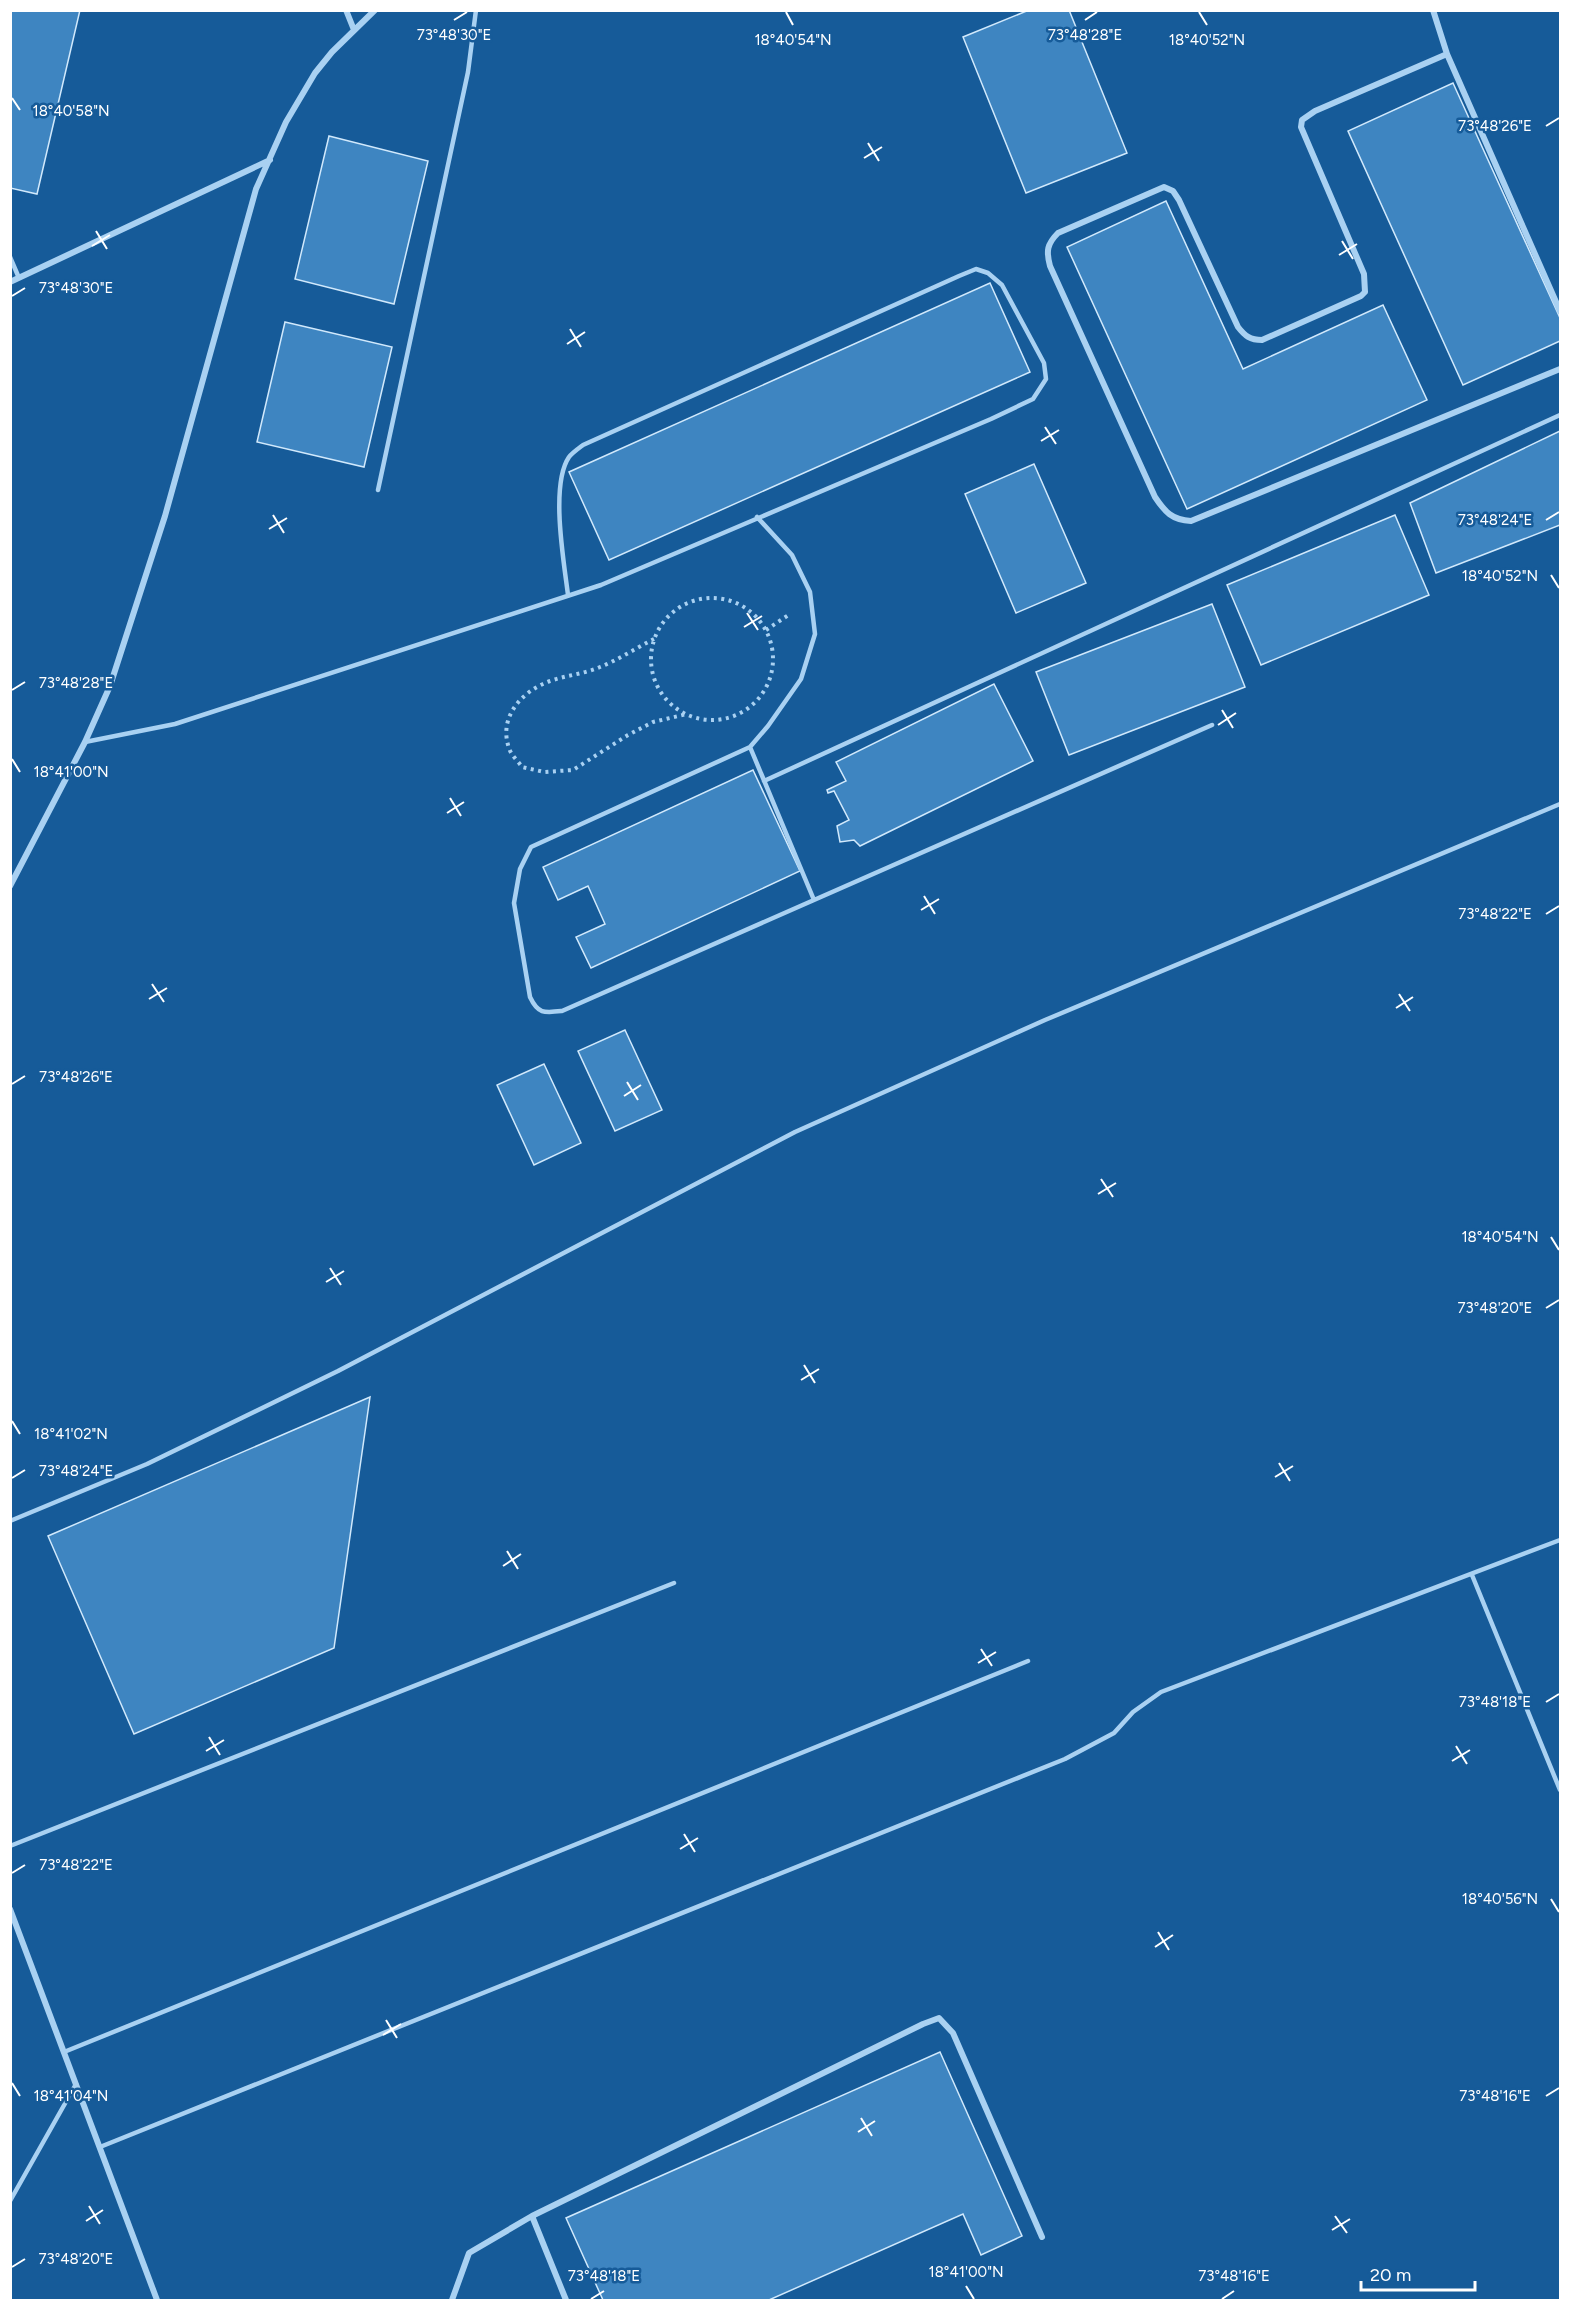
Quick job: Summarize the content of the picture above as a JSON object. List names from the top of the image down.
{
  "scale_bar": "20 m",
  "coordinates": [
    "73°48'30\"E",
    "73°48'28\"E",
    "18°40'54\"N",
    "18°40'52\"N",
    "18°40'58\"N",
    "73°48'26\"E",
    "73°48'24\"E",
    "18°41'00\"N",
    "73°48'22\"E",
    "73°48'20\"E",
    "18°41'02\"N",
    "73°48'18\"E",
    "18°40'56\"N",
    "18°41'04\"N",
    "73°48'16\"E"
  ]
}
